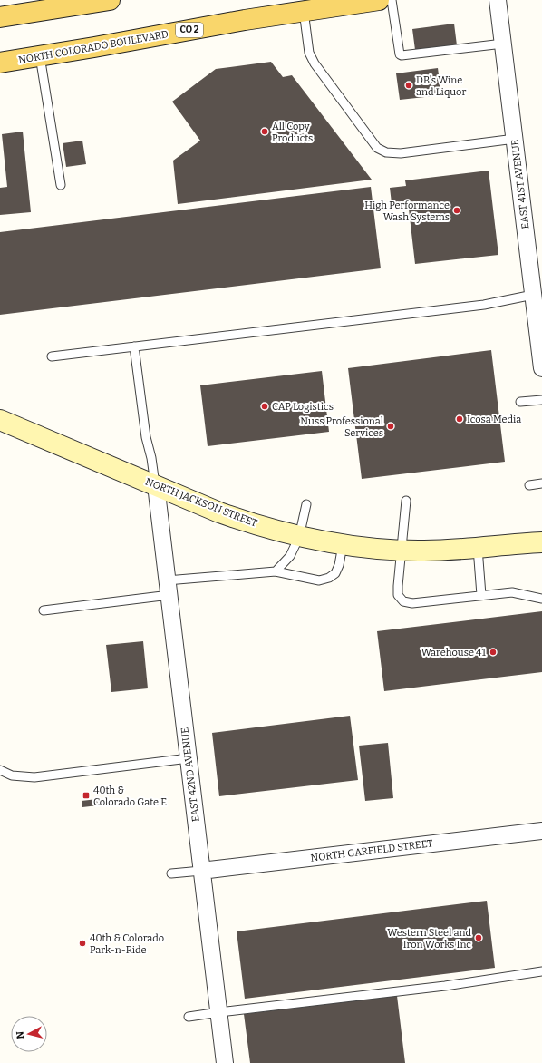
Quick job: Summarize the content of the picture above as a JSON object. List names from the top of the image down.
{
  "streets": {
    "main road": ["CO 2", "NORTH COLORADO BOULEVARD"],
    "street": [
      "EAST 41ST AVENUE",
      "NORTH JACKSON STREET",
      "EAST 42ND AVENUE",
      "NORTH GARFIELD STREET"
    ]
  },
  "crossings": [
    ["NORTH JACKSON STREET", "EAST 42ND AVENUE"],
    ["EAST 42ND AVENUE", "NORTH GARFIELD STREET"]
  ],
  "places": {
    "other": [
      "DB's Wine and Liquor",
      "All Copy Products",
      "High Performance Wash Systems",
      "CAP Logistics",
      "Icosa Media",
      "Nuss Professional Services",
      "Warehouse 41",
      "Western Steel and Iron Works Inc",
      "40th & Colorado Park-n-Ride"
    ],
    "transit": ["40th & Colorado Gate E"]
  },
  "north": "left"
}
